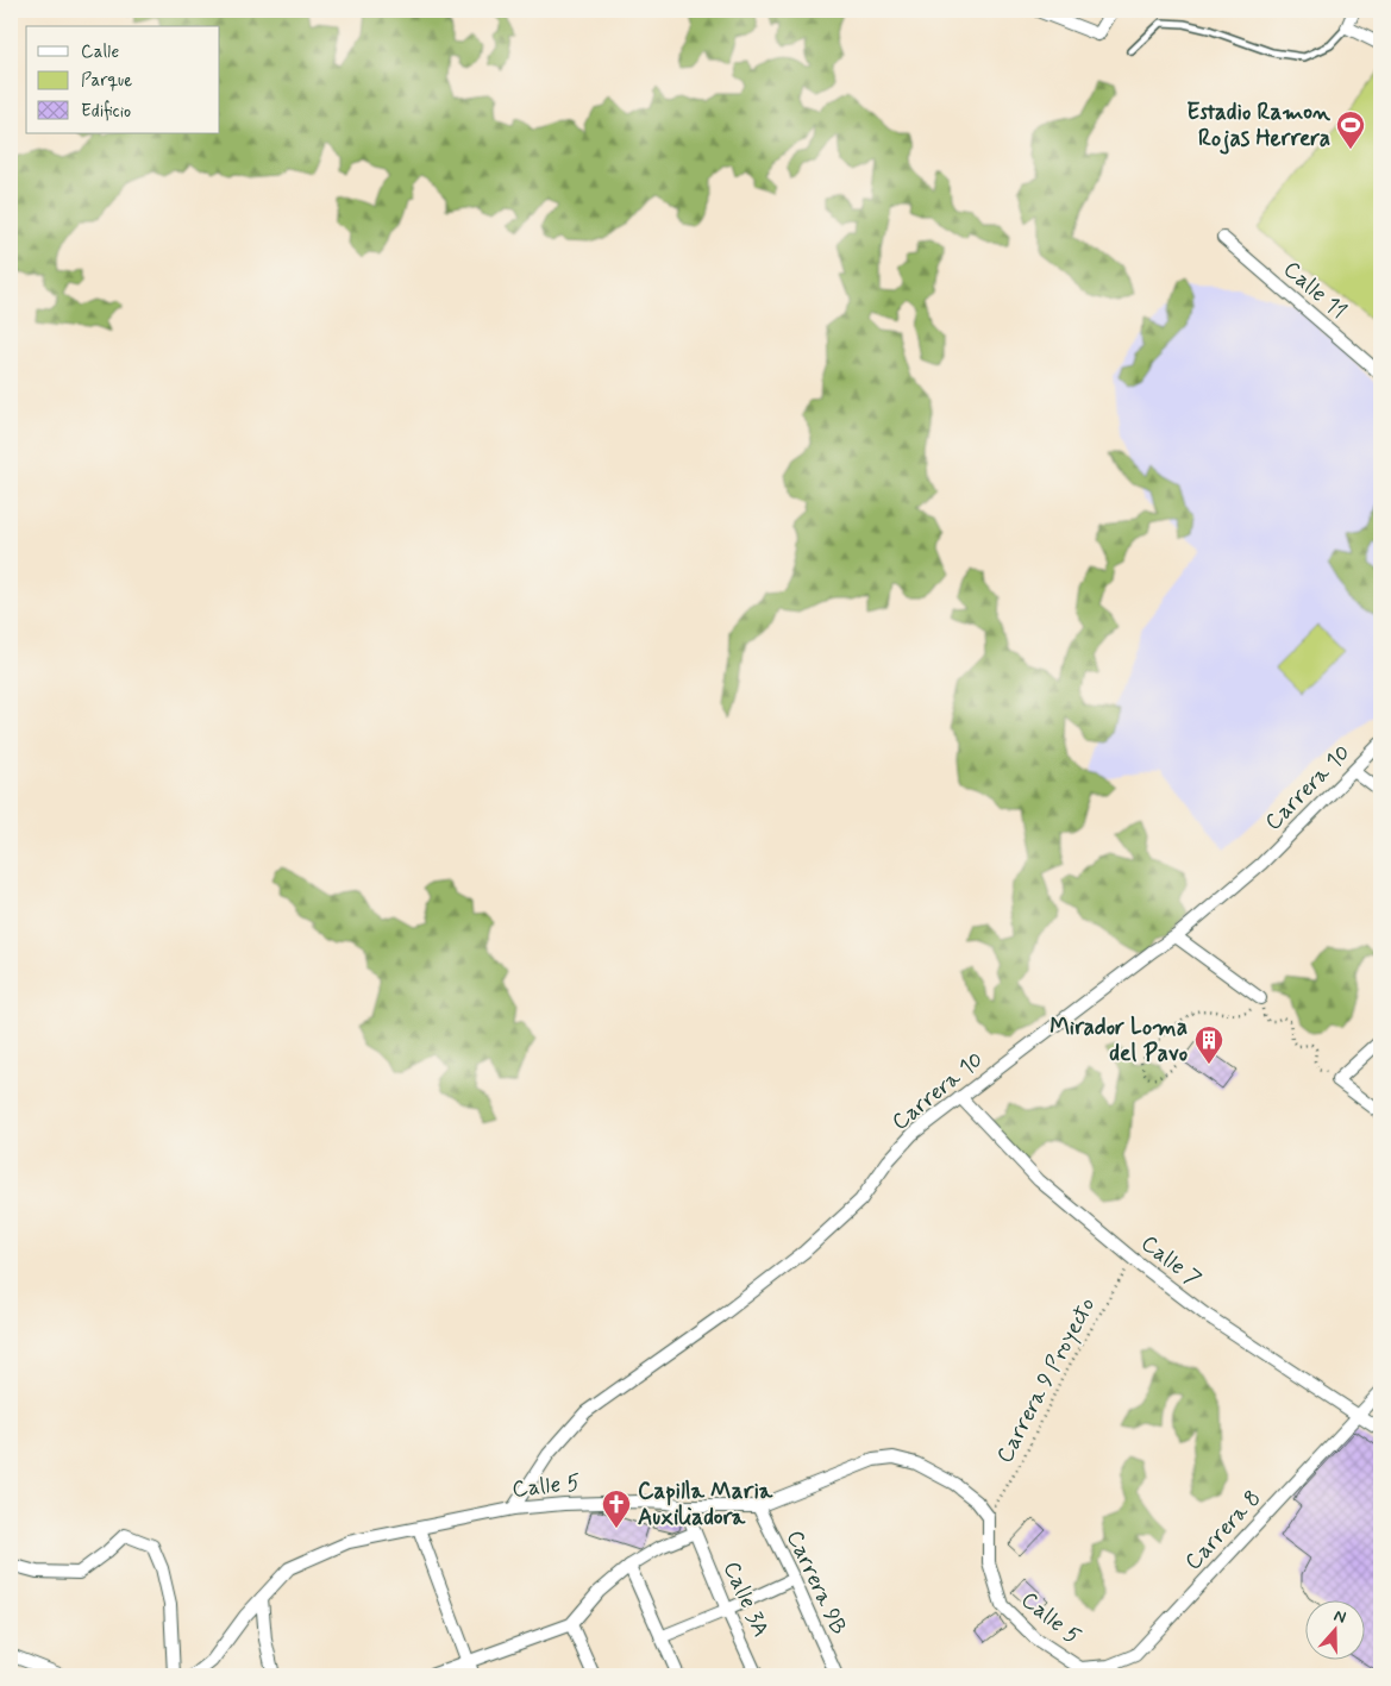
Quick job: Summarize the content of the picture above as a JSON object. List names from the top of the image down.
{
  "streets": {
    "street": [
      "Calle 11",
      "Carrera 10",
      "Calle 7",
      "Calle 5",
      "Carrera 8",
      "Carrera 9B",
      "Calle 3A"
    ],
    "path": ["Carrera 9 Proyecto"]
  },
  "crossings": [
    ["Carrera 10", "Calle 7"],
    ["Carrera 10", "Calle 5"],
    ["Calle 7", "Carrera 9 Proyecto"],
    ["Calle 7", "Carrera 8"],
    ["Carrera 9 Proyecto", "Calle 5"],
    ["Calle 5", "Carrera 8"],
    ["Calle 5", "Carrera 9B"],
    ["Calle 5", "Calle 3A"]
  ],
  "places": {
    "sports": ["Estadio Ramon Rojas Herrera"],
    "building": ["Mirador Loma del Pavo"],
    "church": ["Capilla Maria Auxiliadora"]
  },
  "legend": ["Calle", "Parque", "Edificio"],
  "north": "top"
}
